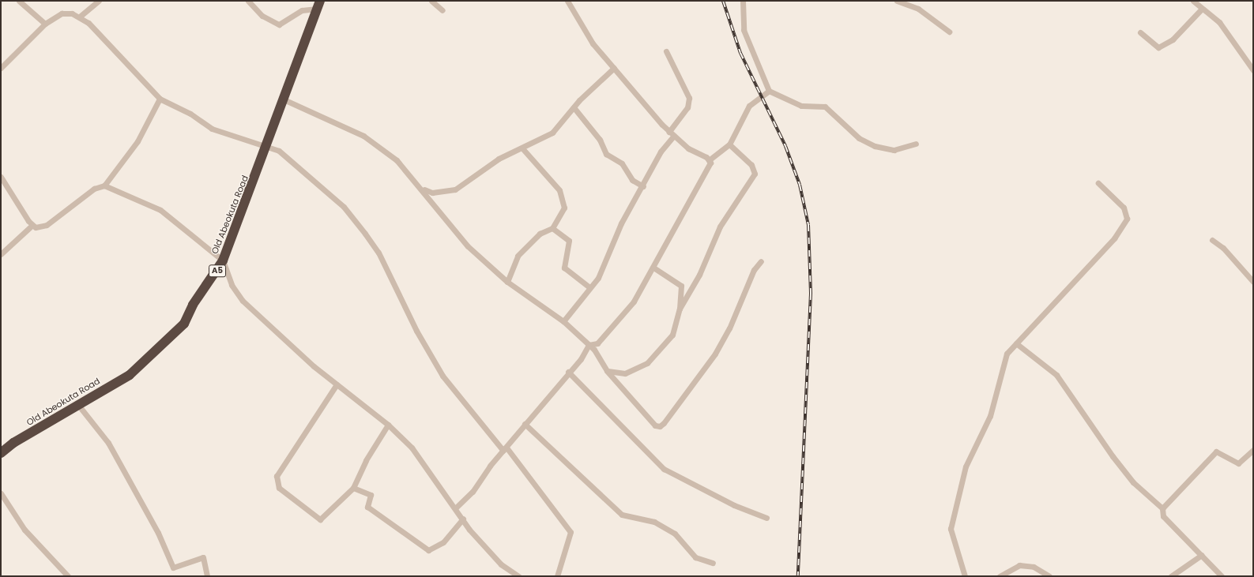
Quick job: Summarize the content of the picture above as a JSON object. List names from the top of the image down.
{
  "streets": {
    "highway": ["Old Abeokuta Road", "A5"]
  }
}
